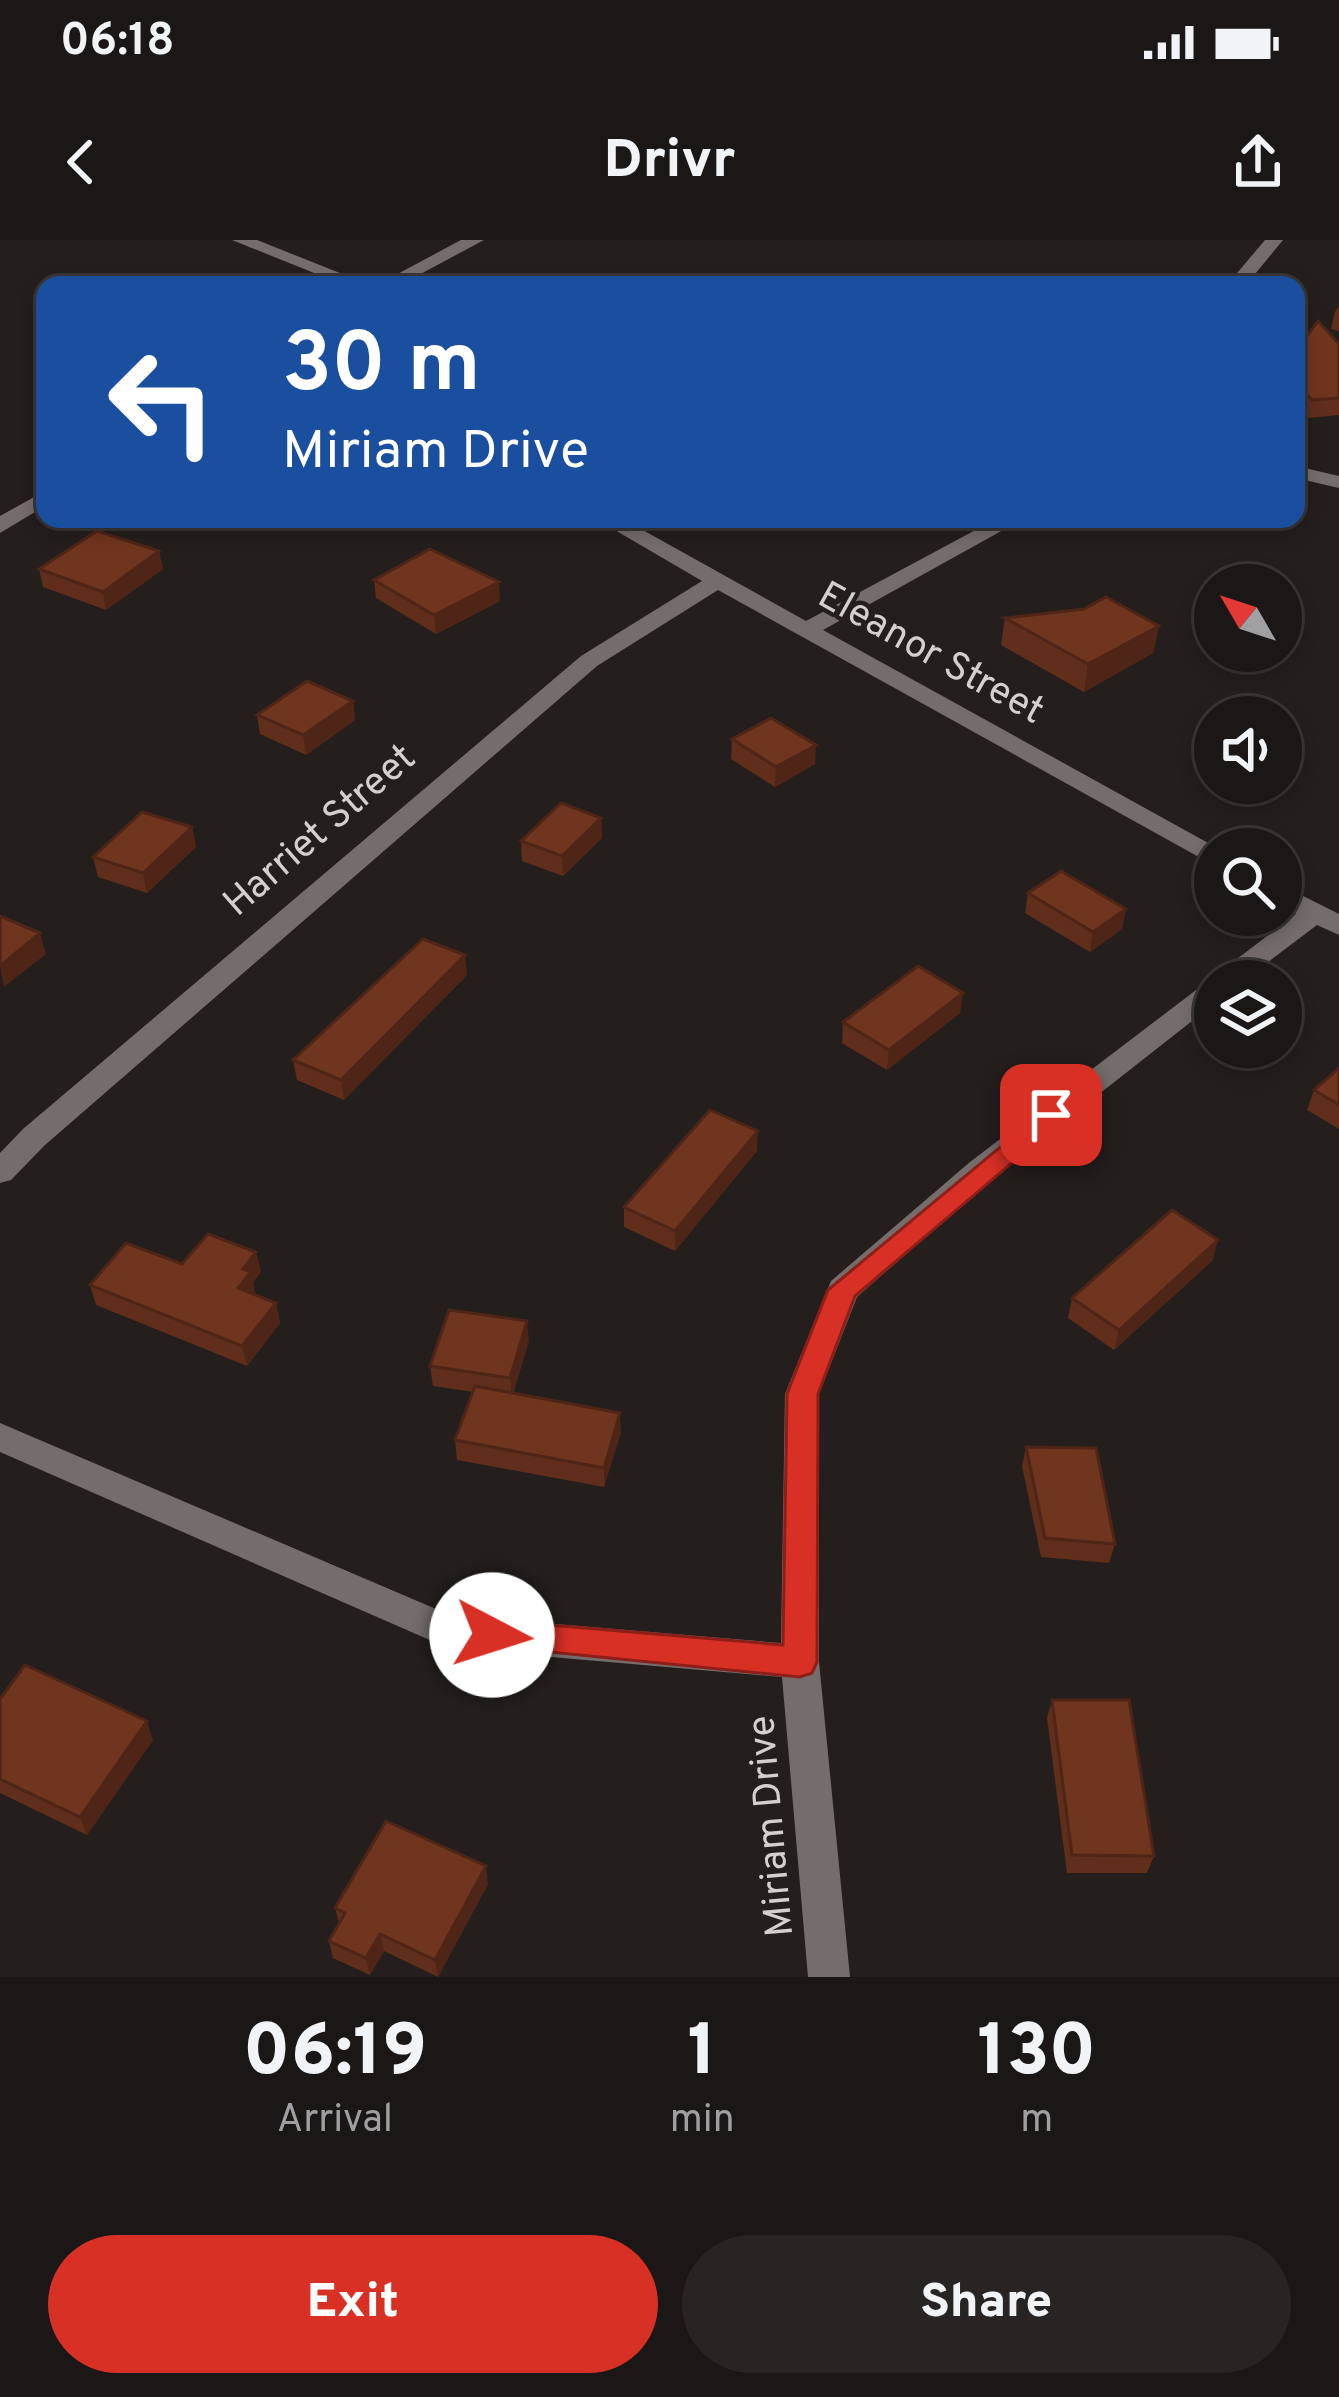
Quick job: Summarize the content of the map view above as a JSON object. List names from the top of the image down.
{
  "streets": {
    "street": ["Eleanor Street", "Harriet Street", "Miriam Drive"]
  },
  "crossings": [
    ["Eleanor Street", "Harriet Street"]
  ],
  "north": "top left",
  "page": {
    "status": "06:18",
    "header": "Drivr",
    "turn": ["30 m", "Miriam Drive"],
    "eta": [
      "06:19",
      "Arrival",
      "1",
      "min",
      "130",
      "m"
    ],
    "buttons": ["Exit", "Share"]
  }
}
